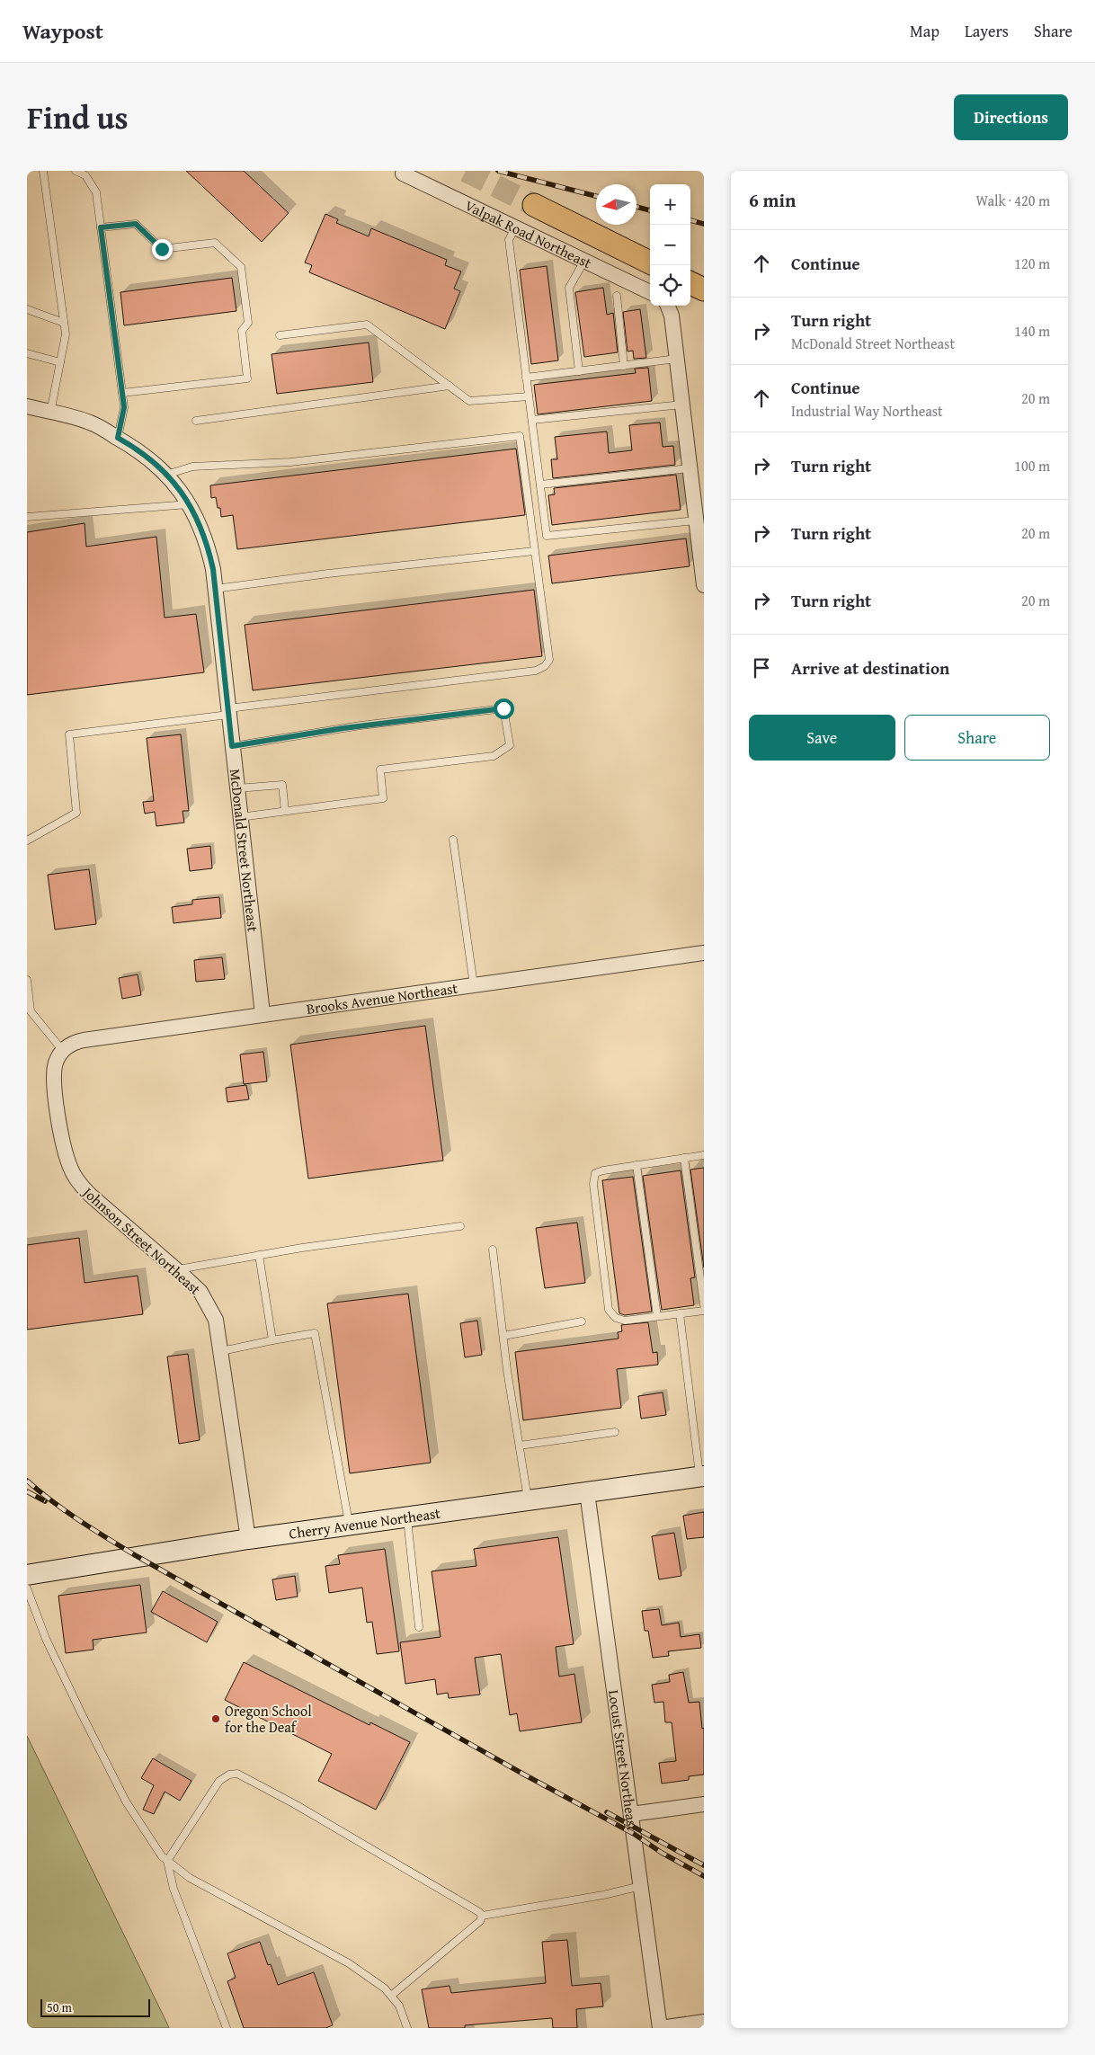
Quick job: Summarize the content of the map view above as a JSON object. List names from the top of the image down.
{
  "streets": {
    "main road": ["Cherry Avenue Northeast"],
    "street": [
      "Valpak Road Northeast",
      "McDonald Street Northeast",
      "Brooks Avenue Northeast",
      "Johnson Street Northeast",
      "Locust Street Northeast"
    ]
  },
  "crossings": [
    ["McDonald Street Northeast", "Brooks Avenue Northeast"],
    ["Brooks Avenue Northeast", "Johnson Street Northeast"],
    ["Johnson Street Northeast", "Cherry Avenue Northeast"],
    ["Cherry Avenue Northeast", "Locust Street Northeast"]
  ],
  "places": ["Oregon School for the Deaf"],
  "scale_bar": "50 m",
  "north": "left",
  "page": {
    "header": "Waypost",
    "nav": ["Map", "Layers", "Share"],
    "title": "Find us",
    "buttons": [
      "Directions",
      ["Save", "Share"]
    ],
    "heading": ["6 min", "Walk · 420 m"],
    "map_buttons": ["+", "−"],
    "list": [
      ["Continue", "120 m"],
      ["Turn right", "McDonald Street Northeast", "140 m"],
      ["Continue", "Industrial Way Northeast", "20 m"],
      ["Turn right", "100 m"],
      ["Turn right", "20 m"],
      ["Turn right", "20 m"],
      "Arrive at destination"
    ],
    "scale": "50 m"
  }
}
